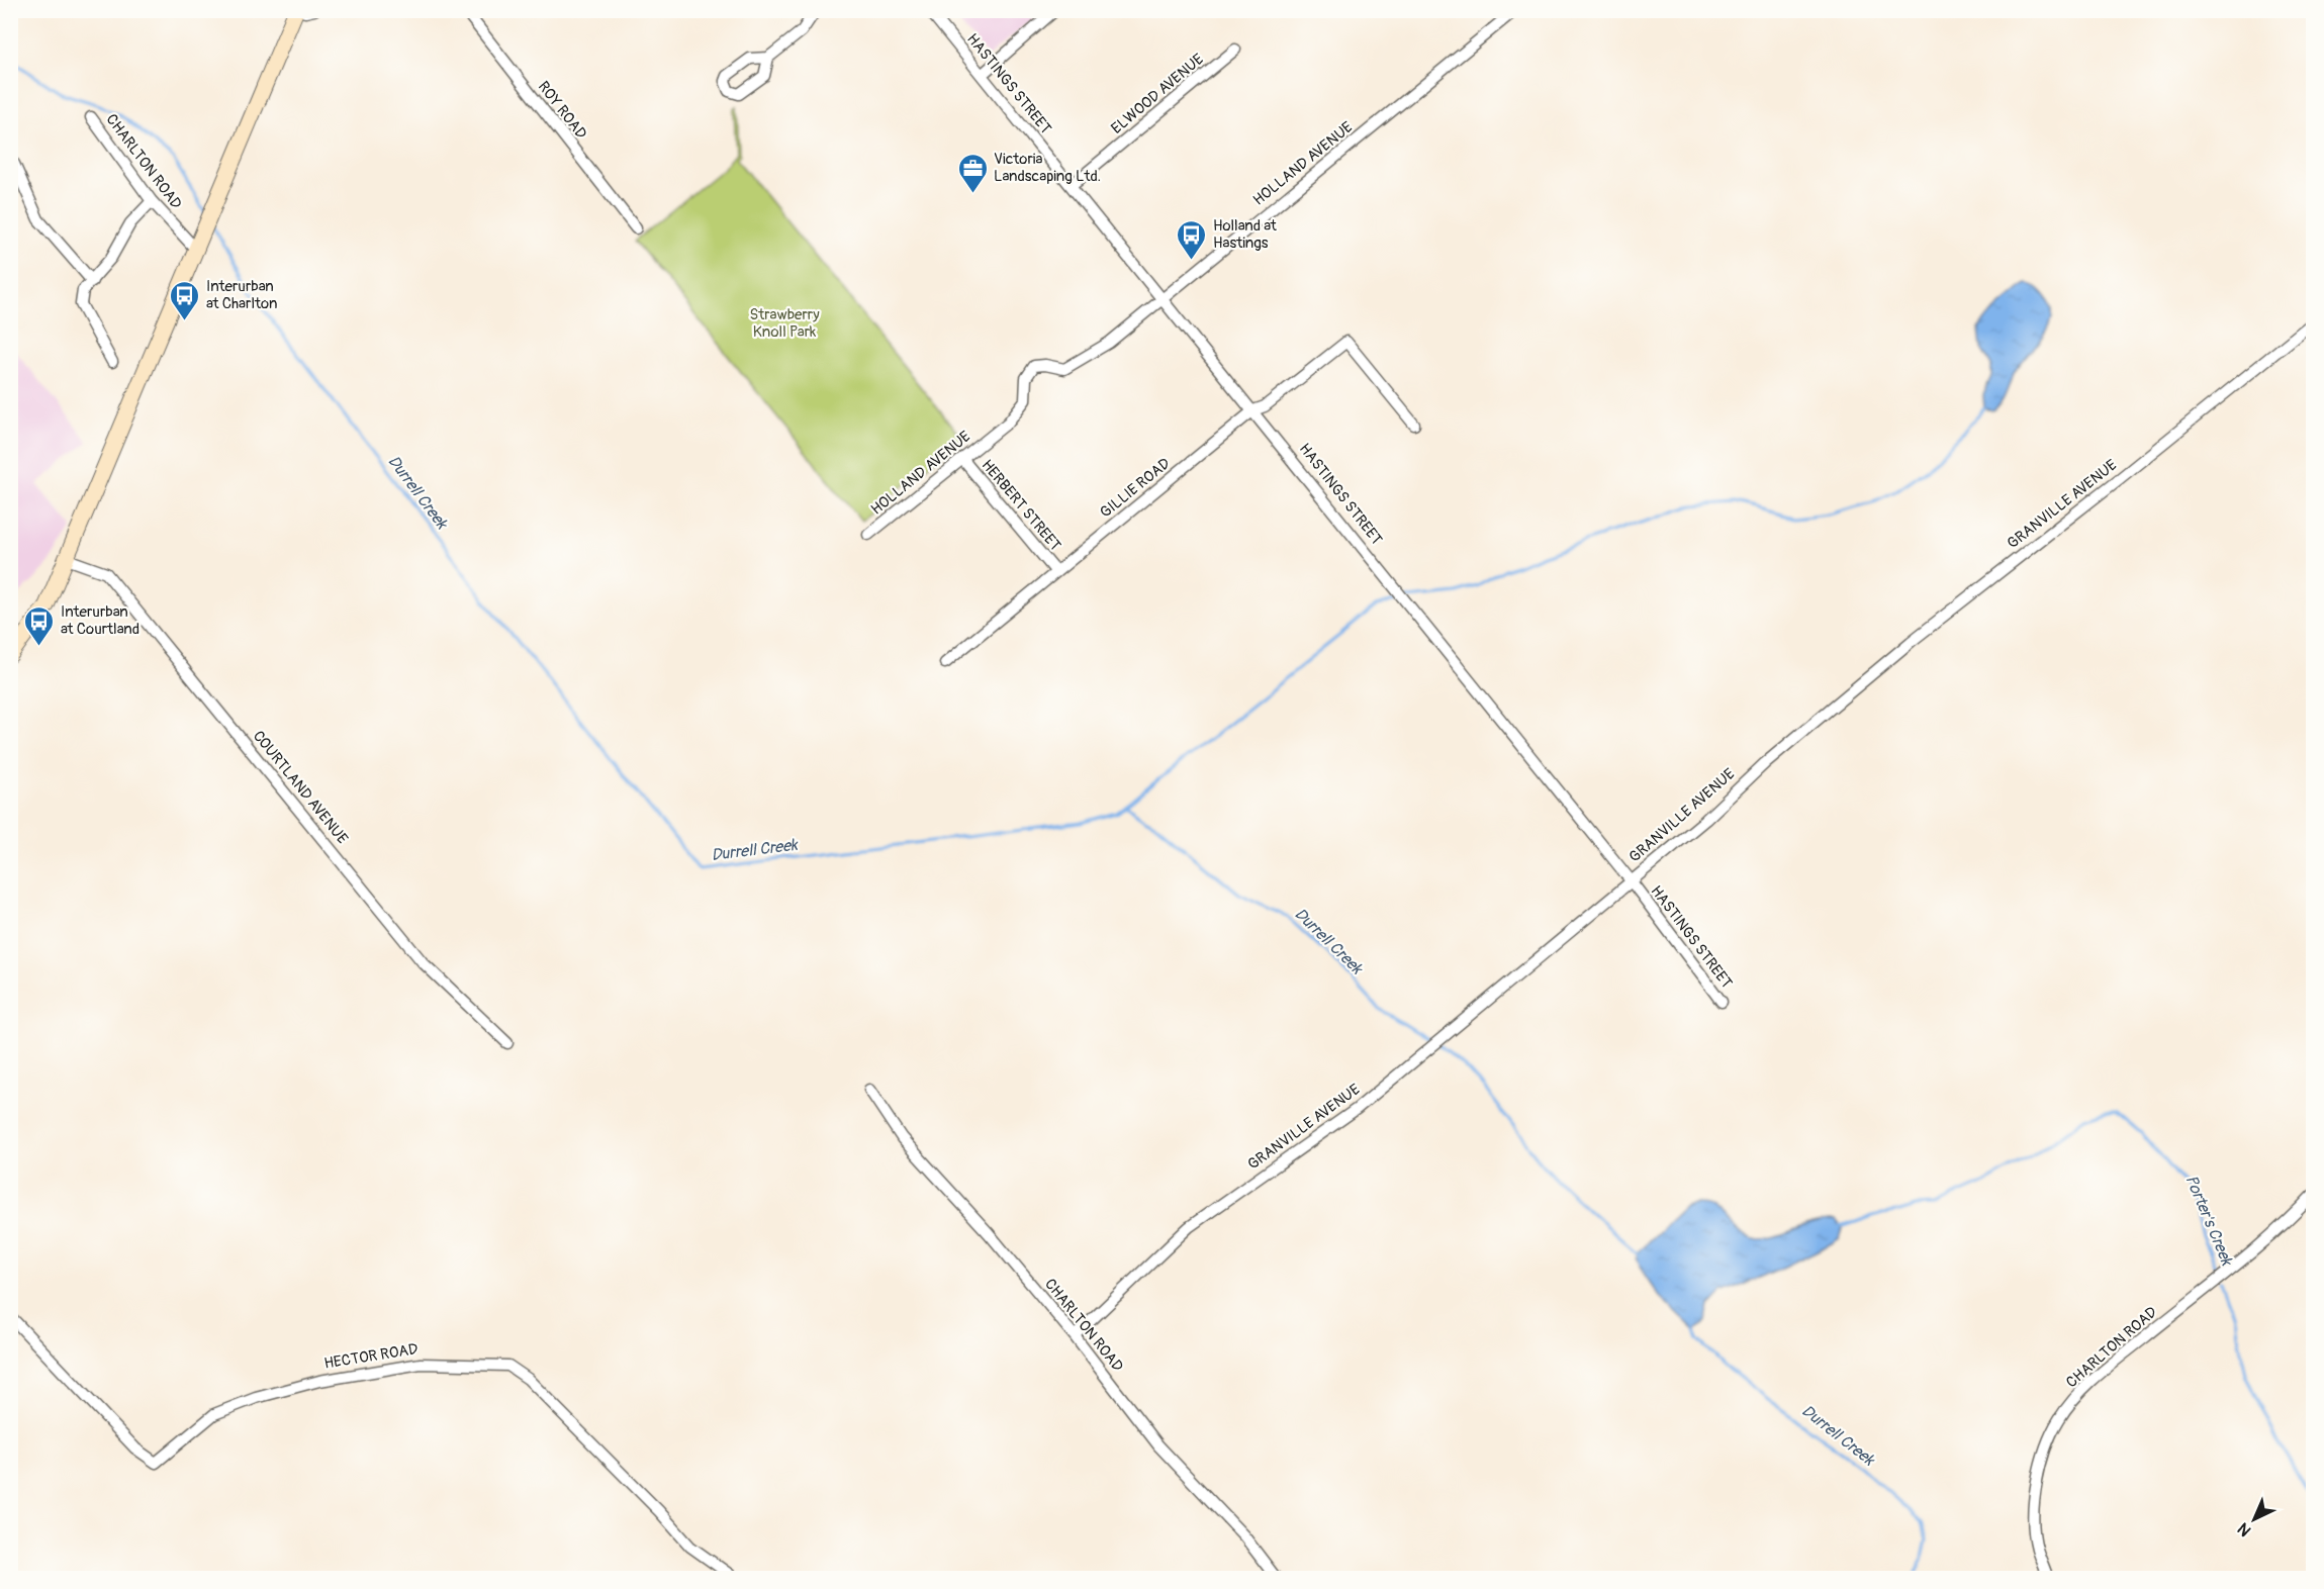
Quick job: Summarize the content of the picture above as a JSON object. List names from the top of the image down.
{
  "streets": {
    "street": [
      "HASTINGS STREET",
      "ELWOOD AVENUE",
      "ROY ROAD",
      "CHARLTON ROAD",
      "HOLLAND AVENUE",
      "GILLIE ROAD",
      "GRANVILLE AVENUE",
      "HERBERT STREET",
      "COURTLAND AVENUE",
      "HECTOR ROAD"
    ]
  },
  "crossings": [
    ["HASTINGS STREET", "ELWOOD AVENUE"],
    ["HASTINGS STREET", "HOLLAND AVENUE"],
    ["HASTINGS STREET", "GILLIE ROAD"],
    ["HASTINGS STREET", "GRANVILLE AVENUE"],
    ["CHARLTON ROAD", "GRANVILLE AVENUE"],
    ["HOLLAND AVENUE", "HERBERT STREET"],
    ["GILLIE ROAD", "HERBERT STREET"]
  ],
  "water": ["Durrell Creek", "Porter's Creek"],
  "parks": ["Strawberry Knoll Park"],
  "places": {
    "office": ["Victoria Landscaping Ltd."],
    "bus stop": ["Holland at Hastings", "Interurban at Charlton", "Interurban at Courtland"]
  },
  "north": "bottom left"
}
